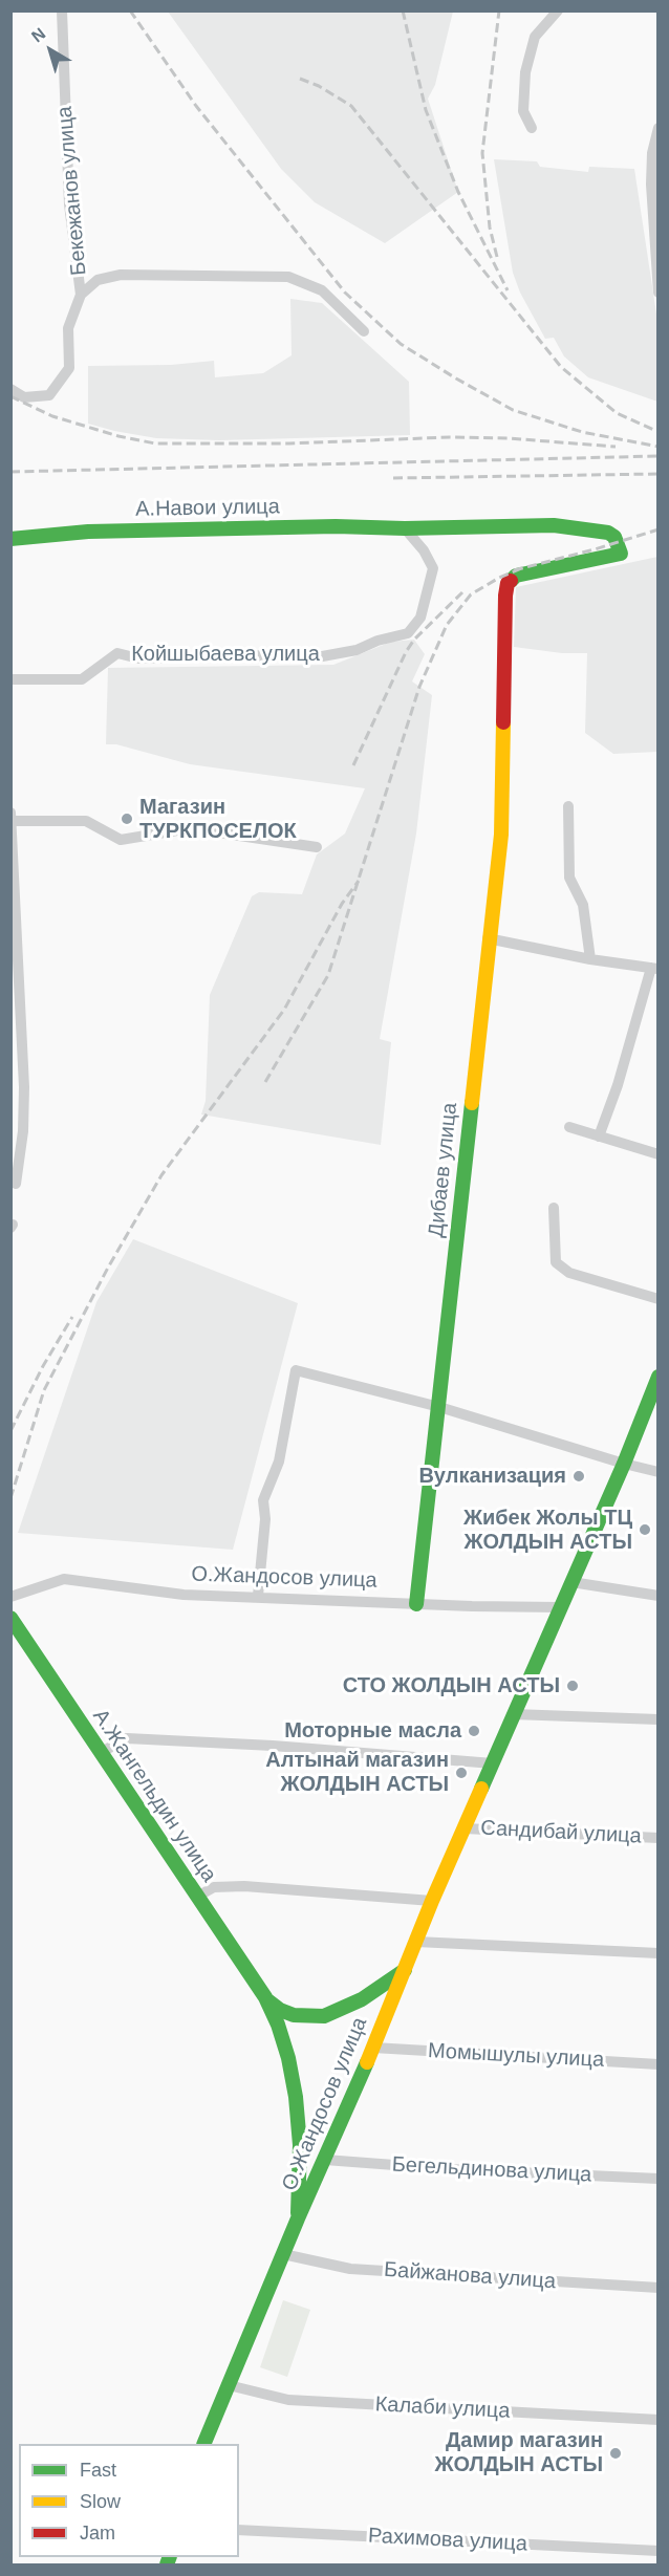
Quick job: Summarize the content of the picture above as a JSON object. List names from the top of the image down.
{
  "streets": {
    "street": [
      "Бекежанов улица",
      "А.Навои улица",
      "Койшыбаева улица",
      "Дибаев улица",
      "О.Жандосов улица",
      "А.Жангельдин улица",
      "Сандибай улица",
      "Момышулы улица",
      "Бегельдинова улица",
      "Байжанова улица",
      "Калаби улица",
      "Рахимова улица"
    ]
  },
  "crossings": [
    ["А.Навои улица", "Койшыбаева улица"],
    ["А.Навои улица", "Дибаев улица"],
    ["Дибаев улица", "О.Жандосов улица"],
    ["О.Жандосов улица", "Сандибай улица"],
    ["О.Жандосов улица", "Момышулы улица"],
    ["О.Жандосов улица", "Бегельдинова улица"],
    ["О.Жандосов улица", "Байжанова улица"],
    ["О.Жандосов улица", "Калаби улица"]
  ],
  "places": [
    "Магазин ТУРКПОСЕЛОК",
    "Вулканизация",
    "Жибек Жолы ТЦ ЖОЛДЫН АСТЫ",
    "СТО ЖОЛДЫН АСТЫ",
    "Моторные масла",
    "Алтынай магазин ЖОЛДЫН АСТЫ",
    "Дамир магазин ЖОЛДЫН АСТЫ"
  ],
  "legend": ["Fast", "Slow", "Jam"],
  "north": "top left"
}
